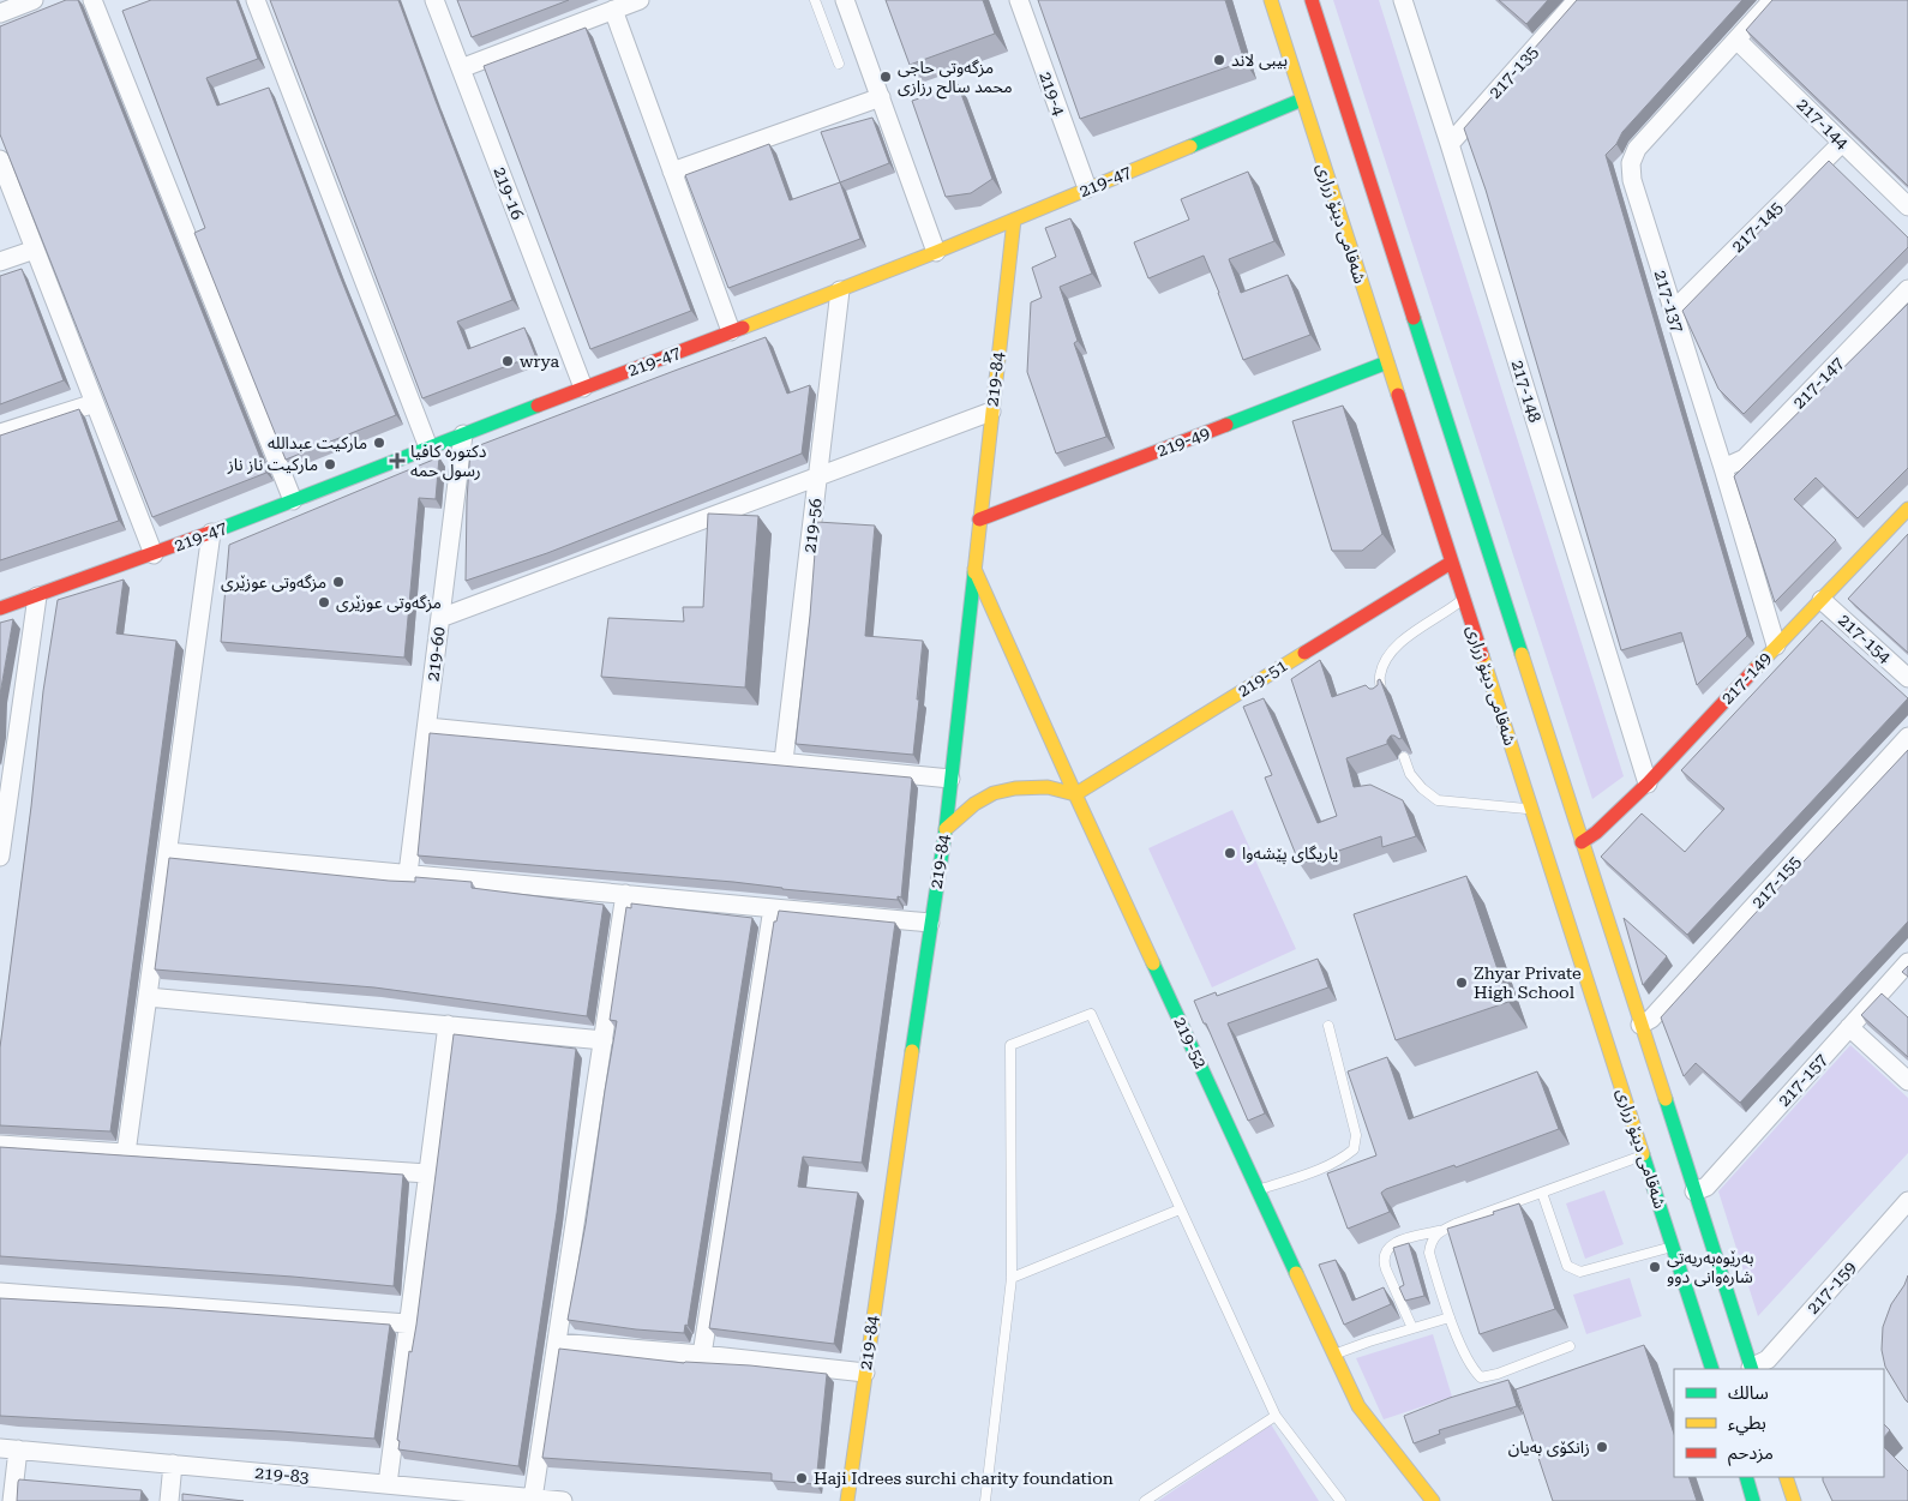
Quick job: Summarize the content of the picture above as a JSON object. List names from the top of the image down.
{
  "streets": {
    "street": [
      "217-135",
      "219-4",
      "217-144",
      "219-47",
      "219-16",
      "شەقامی دینۆ زراری",
      "217-145",
      "217-137",
      "219-84",
      "217-147",
      "217-148",
      "219-49",
      "219-56",
      "217-154",
      "219-60",
      "219-51",
      "217-149",
      "217-155",
      "219-52",
      "217-157",
      "217-159",
      "219-83"
    ]
  },
  "crossings": [
    ["217-135", "217-148"],
    ["219-4", "219-47"],
    ["217-144", "217-145"],
    ["217-144", "217-137"],
    ["219-47", "219-16"],
    ["219-47", "شەقامی دینۆ زراری"],
    ["219-47", "219-84"],
    ["219-47", "219-56"],
    ["219-47", "219-60"],
    ["شەقامی دینۆ زراری", "219-49"],
    ["شەقامی دینۆ زراری", "219-51"],
    ["217-145", "217-137"],
    ["217-137", "217-147"],
    ["217-137", "217-149"],
    ["219-84", "219-49"],
    ["219-84", "219-52"],
    ["217-148", "217-149"],
    ["217-154", "217-149"],
    ["219-51", "219-52"]
  ],
  "places": {
    "other": [
      "بيبى لاند",
      "مزگەوتی حاجی محمد سالح رزازی",
      "wrya",
      "ماركيت عبدالله",
      "ماركيت ناز ناز",
      "مزگەوتی عوزێری",
      "مزگه‌وتی عوزێری",
      "یاریگای پێشەوا",
      "Zhyar Private High School",
      "بەڕێوەبەریەتی شارەوانی دوو",
      "زانکۆی بەیان",
      "Haji Idrees surchi charity foundation"
    ],
    "health": ["دکتورە کافیا رسول حمە"]
  },
  "legend": ["سالك", "بطيء", "مزدحم"]
}
